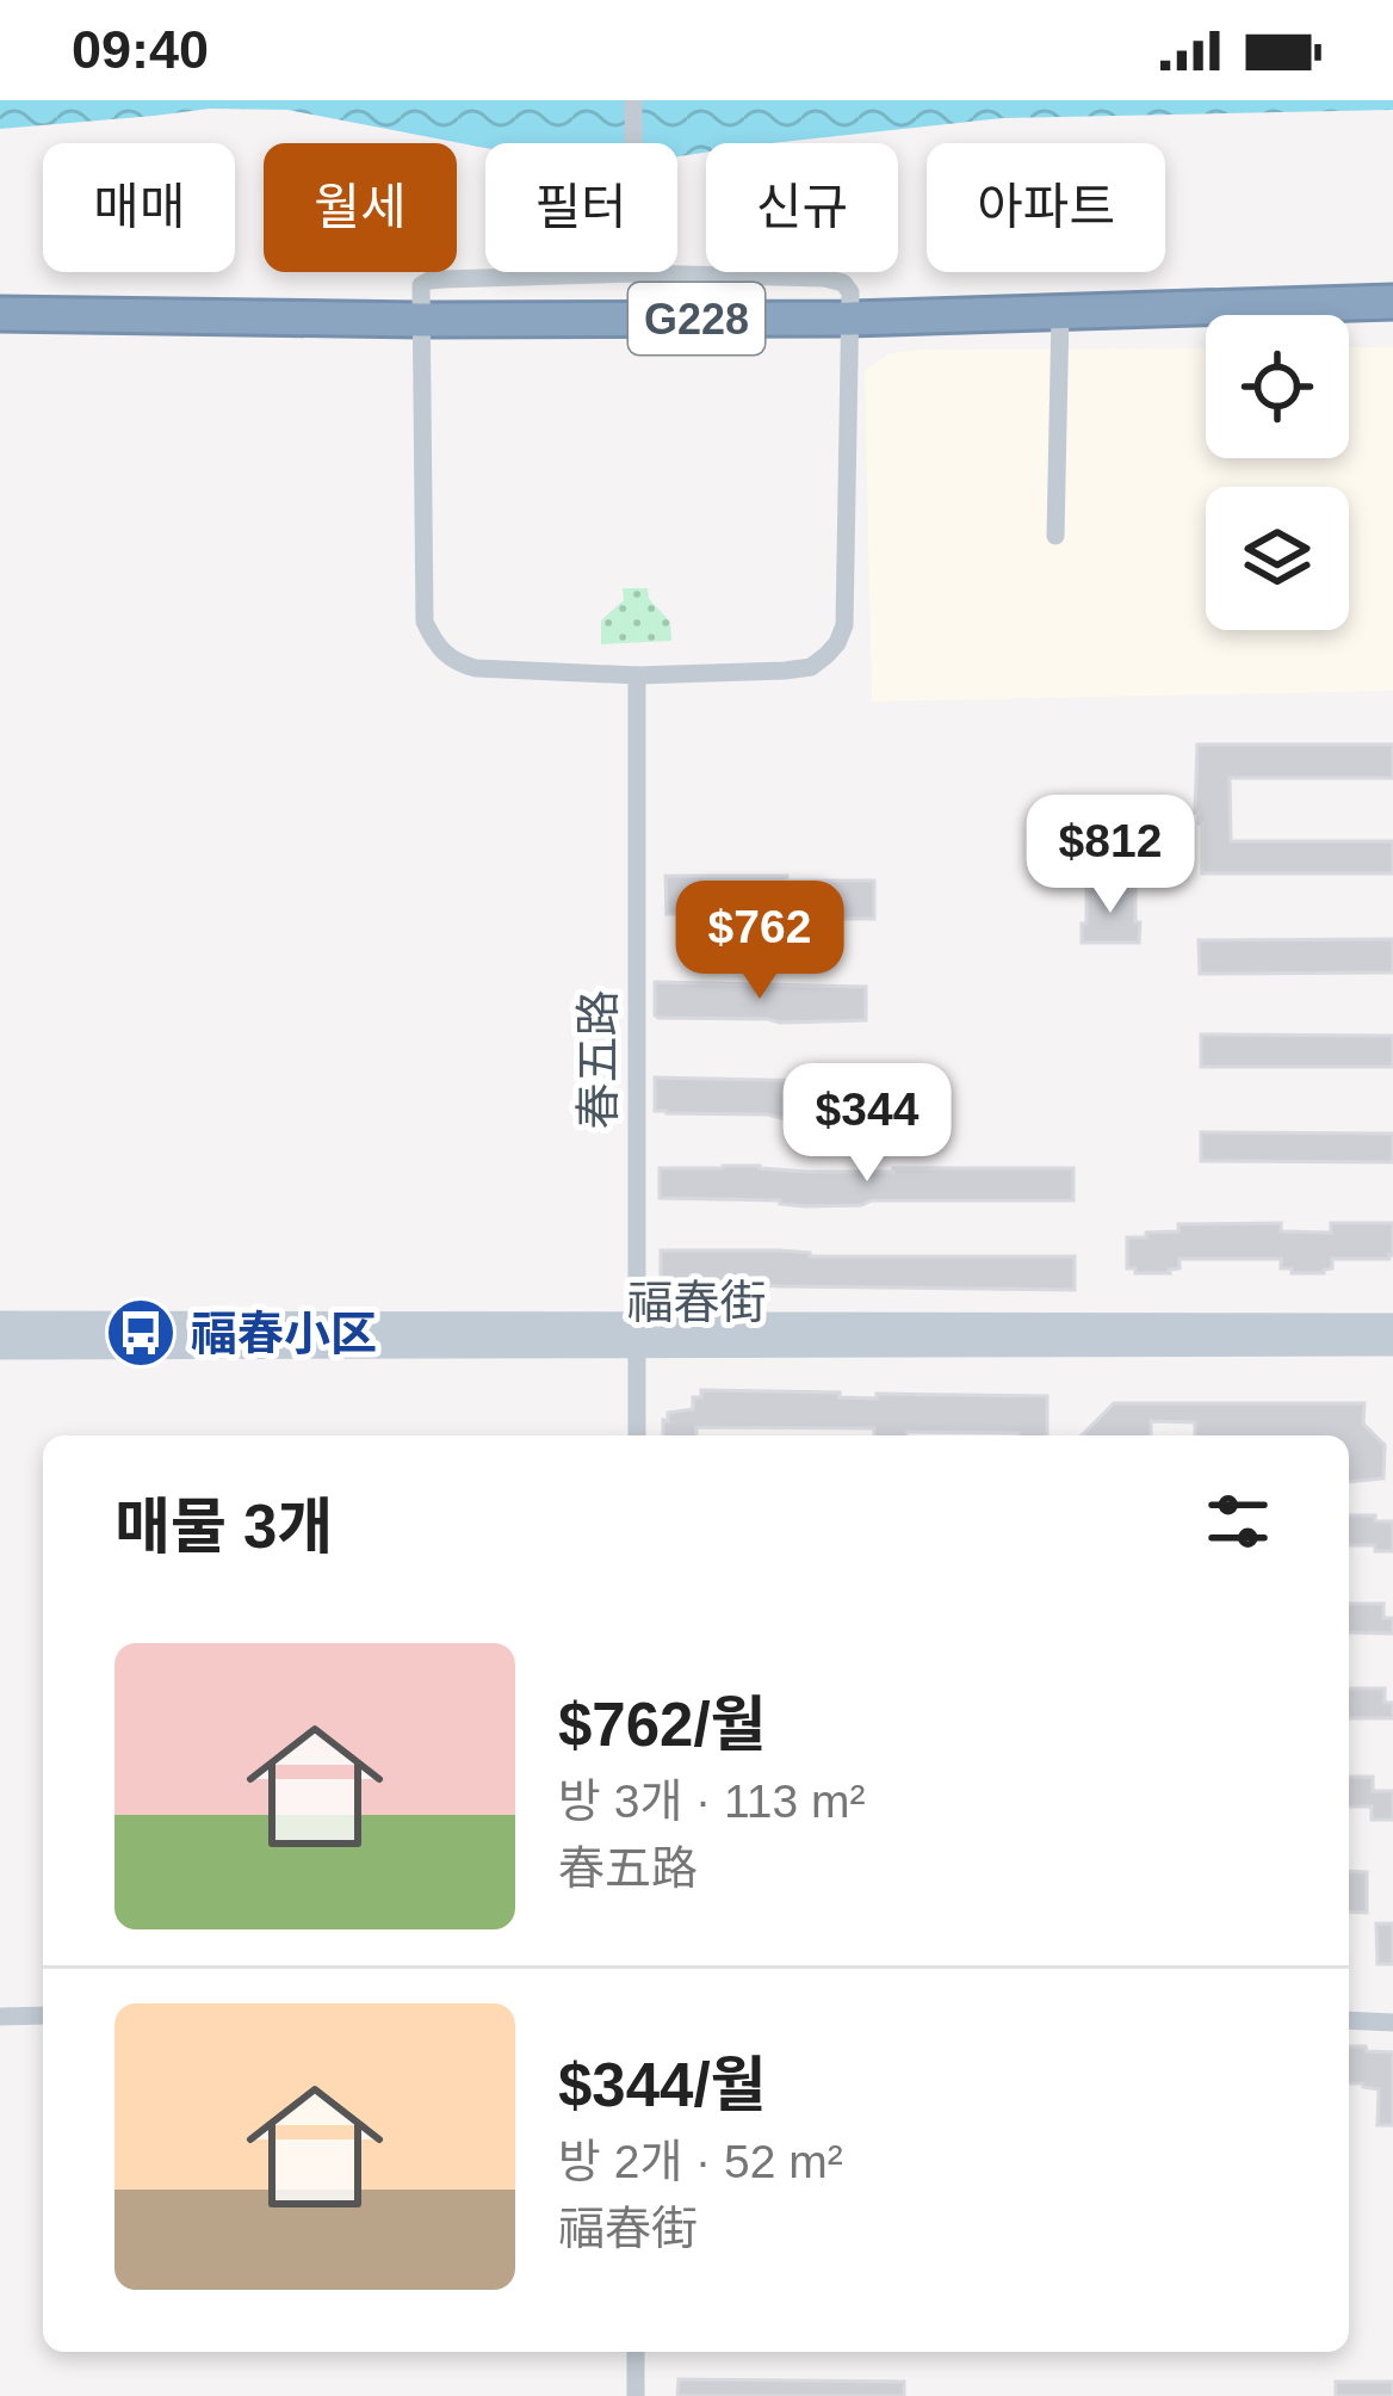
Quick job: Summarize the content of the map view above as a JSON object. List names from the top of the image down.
{
  "streets": {
    "highway": ["G228"],
    "main road": ["福春街"],
    "street": ["春五路"]
  },
  "crossings": [
    ["春五路", "福春街"]
  ],
  "places": {
    "bus stop": ["福春小区"]
  },
  "page": {
    "status": "09:40",
    "chip": [
      "매매",
      "월세",
      "필터",
      "신규",
      "아파트"
    ],
    "price": ["$812", "$762", "$344"],
    "heading": "매물 3개",
    "list": [
      {
        "name": "$762/월",
        "note": "방 3개 · 113 m² · 春五路"
      },
      {
        "name": "$344/월",
        "note": "방 2개 · 52 m² · 福春街"
      }
    ]
  }
}
